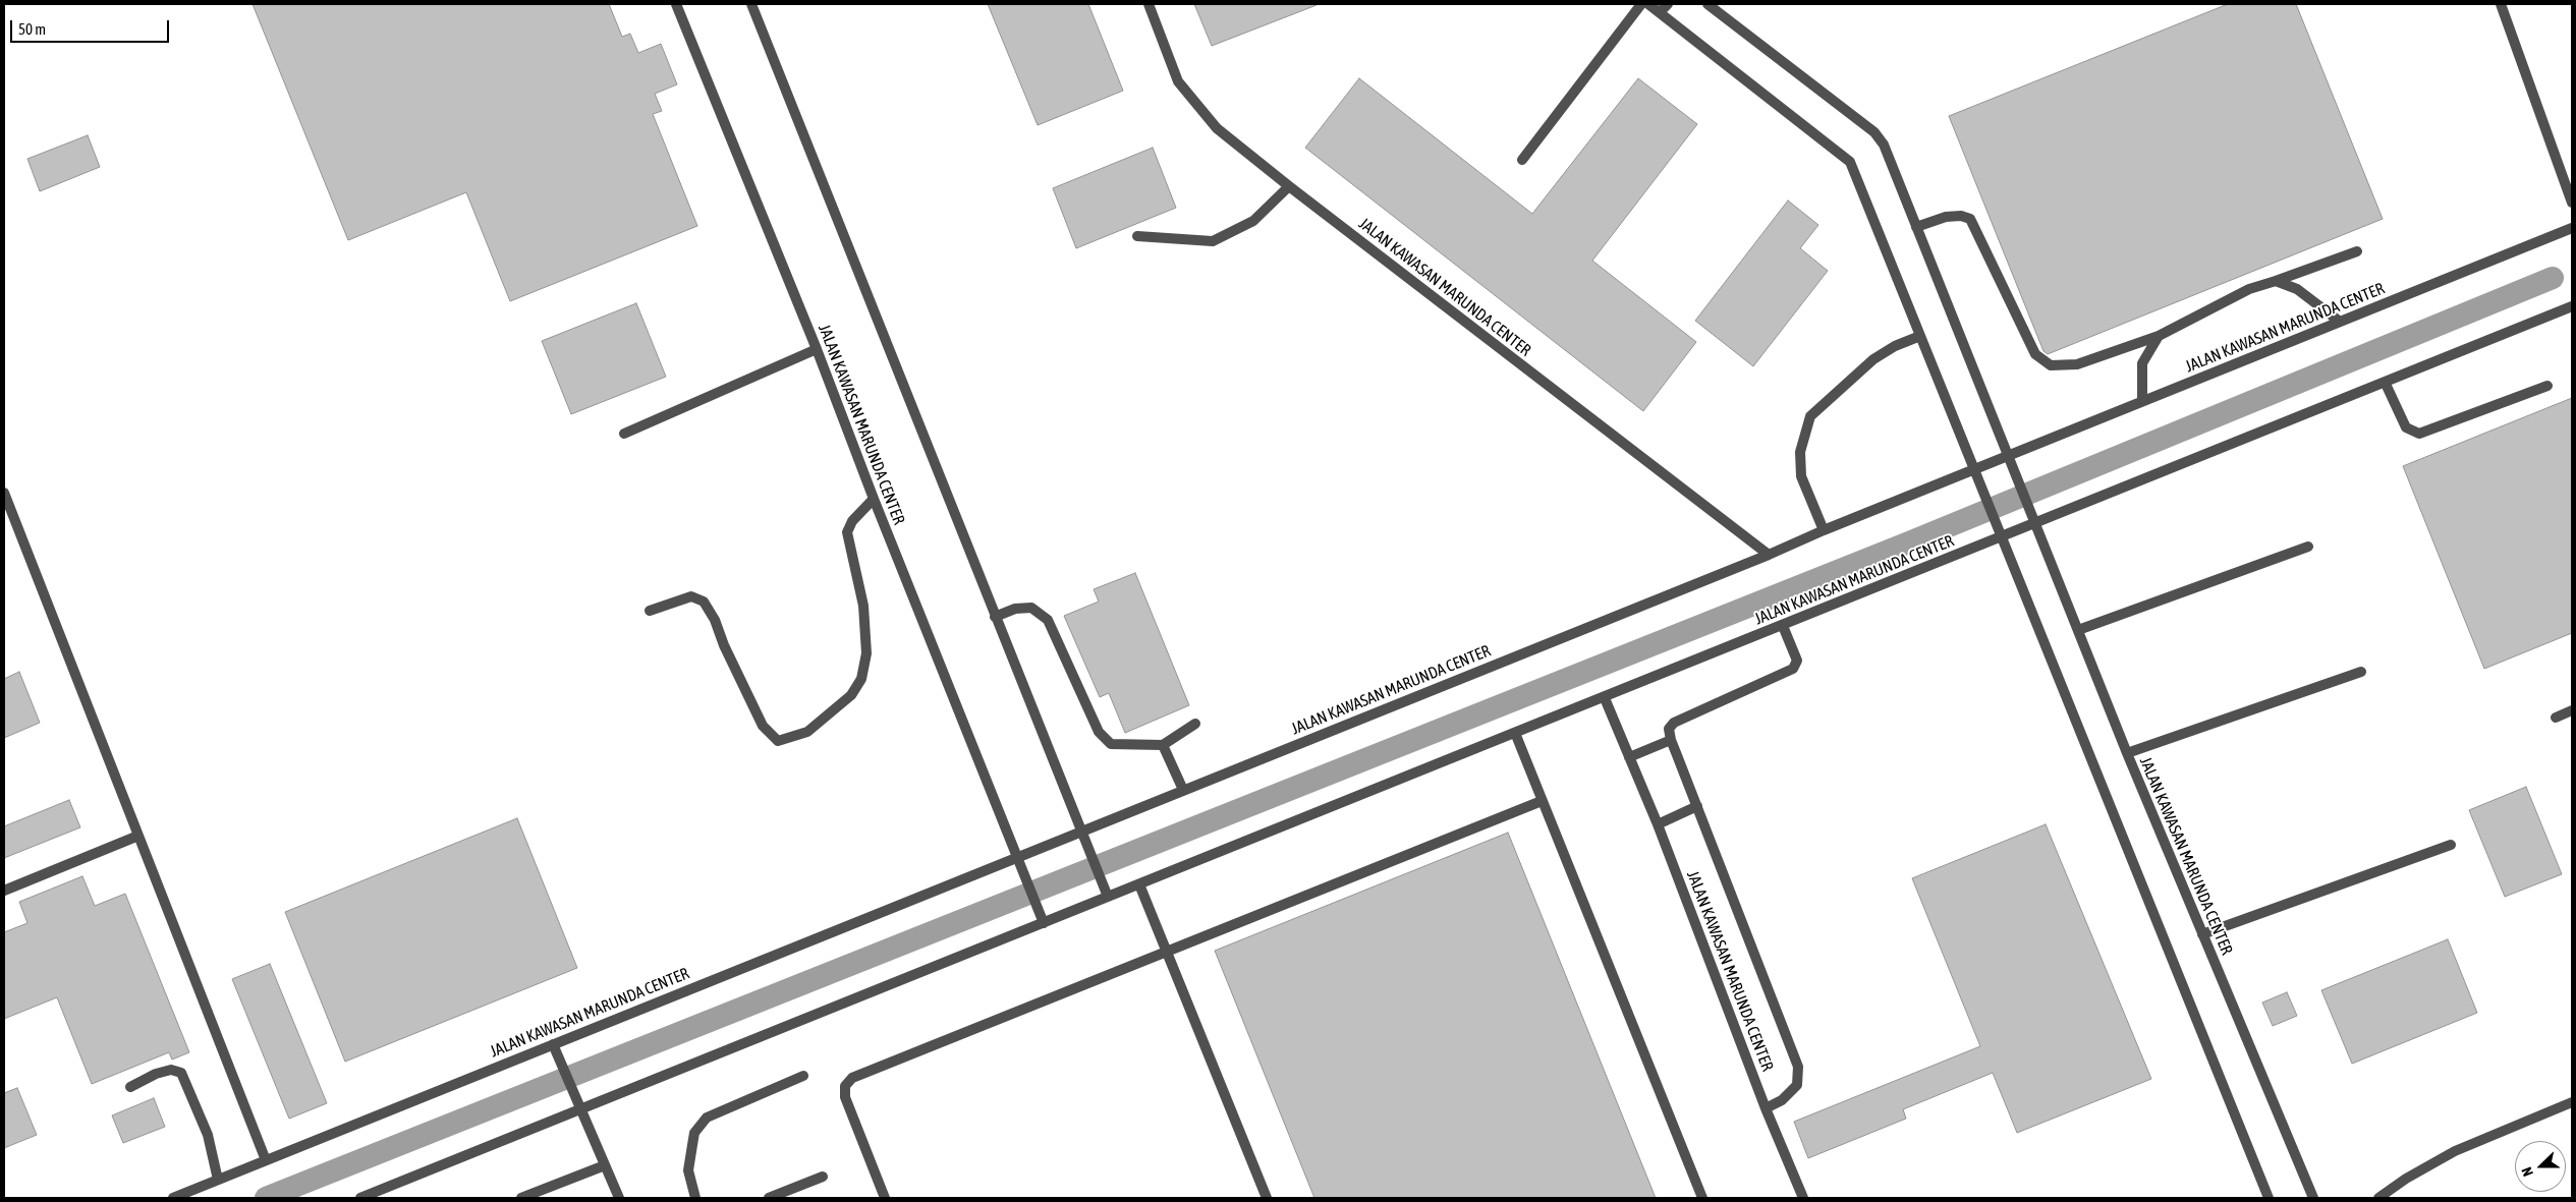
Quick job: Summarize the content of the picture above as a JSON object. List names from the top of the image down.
{
  "streets": {
    "street": ["JALAN KAWASAN MARUNDA CENTER"]
  },
  "scale_bar": "50 m",
  "north": "left"
}
